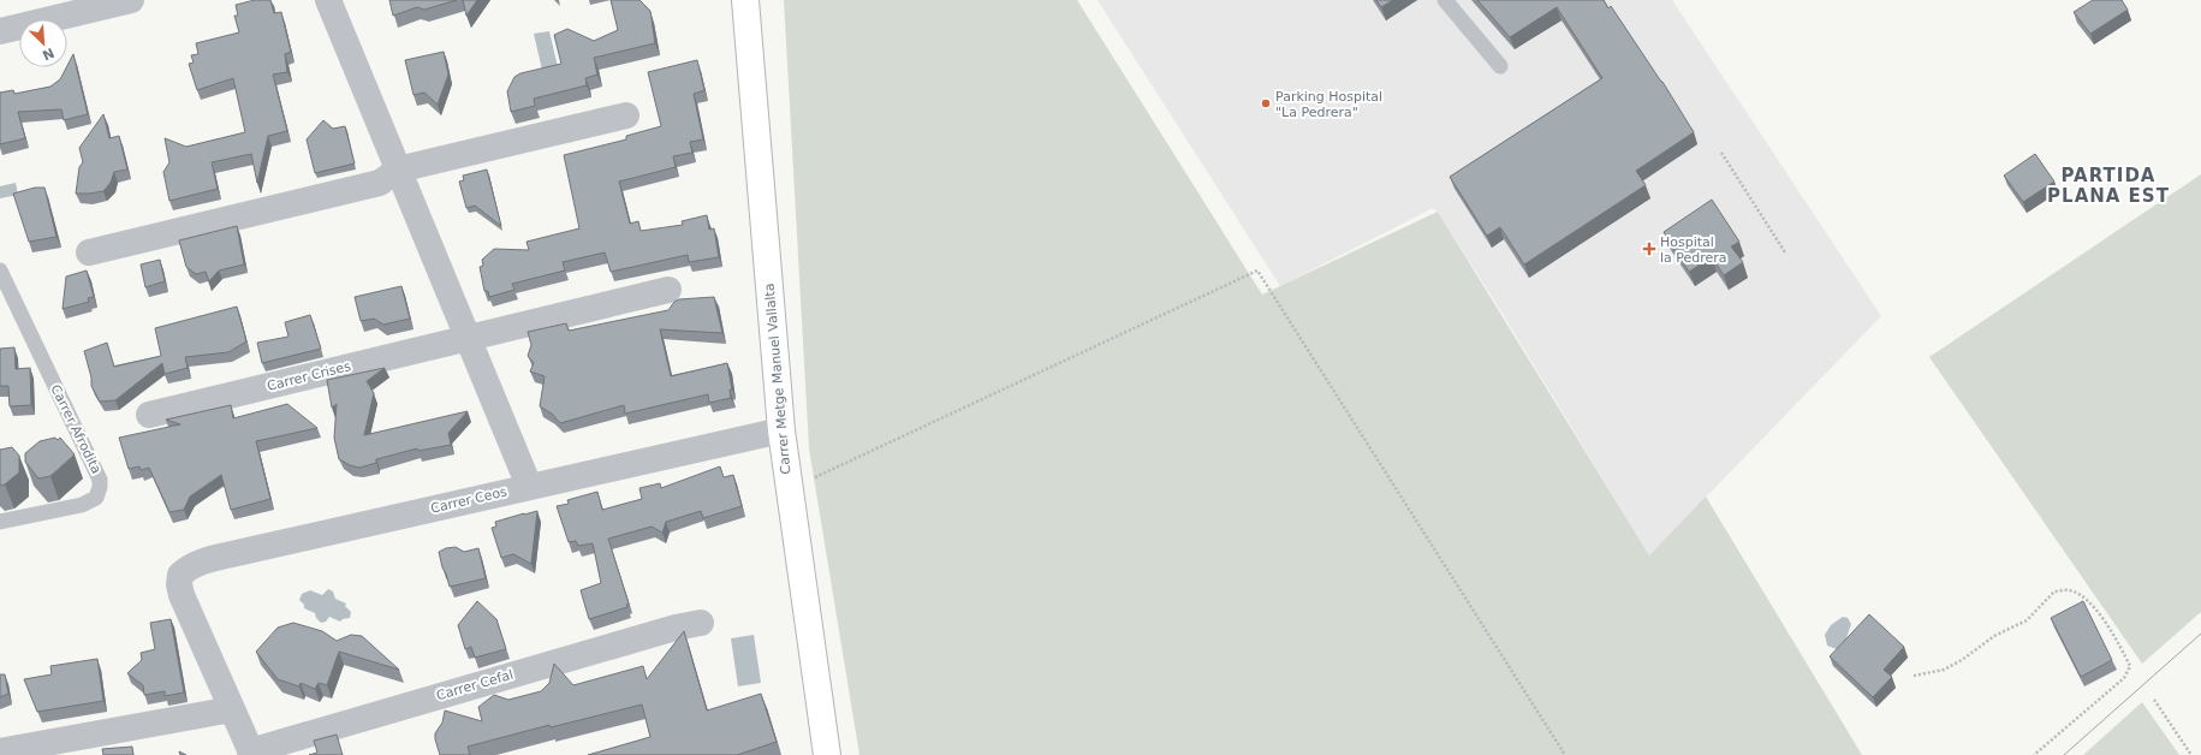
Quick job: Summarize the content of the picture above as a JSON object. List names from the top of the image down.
{
  "streets": {
    "street": [
      "Carrer Crises",
      "Carrer Metge Manuel Vallalta",
      "Carrer Ceos",
      "Carrer Cefal"
    ],
    "lane": ["Carrer Afrodita"]
  },
  "crossings": [
    ["Carrer Metge Manuel Vallalta", "Carrer Ceos"],
    ["Carrer Ceos", "Carrer Cefal"]
  ],
  "districts": ["PARTIDA PLANA EST"],
  "places": {
    "other": ["Parking Hospital \"La Pedrera\""],
    "health": ["Hospital la Pedrera"]
  },
  "north": "bottom right"
}
